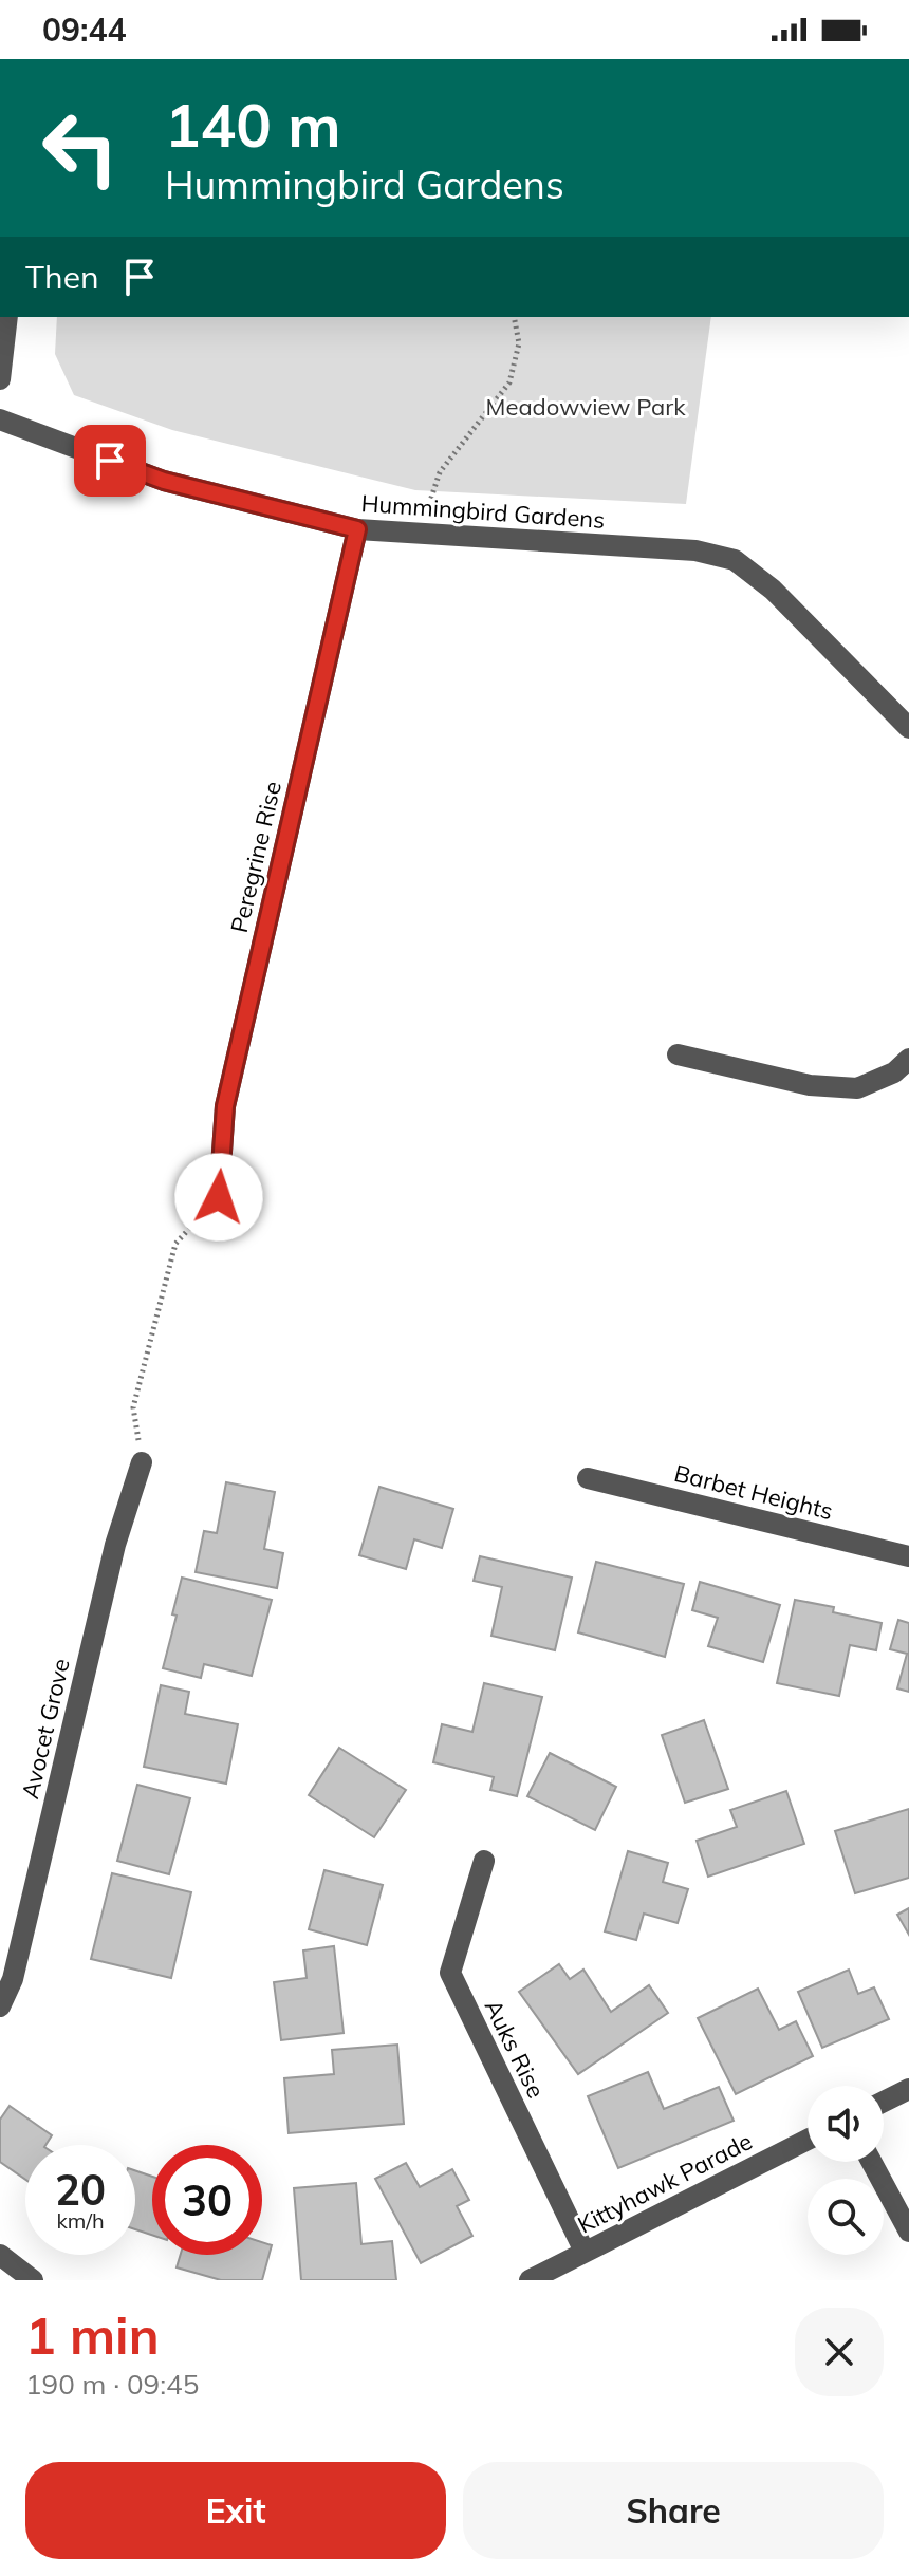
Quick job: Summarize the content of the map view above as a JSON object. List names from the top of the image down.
{
  "streets": {
    "street": [
      "Hummingbird Gardens",
      "Peregrine Rise",
      "Barbet Heights",
      "Avocet Grove",
      "Auks Rise",
      "Kittyhawk Parade"
    ]
  },
  "crossings": [
    ["Hummingbird Gardens", "Peregrine Rise"],
    ["Auks Rise", "Kittyhawk Parade"]
  ],
  "parks": ["Meadowview Park"],
  "page": {
    "status": "09:44",
    "turn": ["140 m", "Hummingbird Gardens"],
    "then": "Then",
    "speed": "20 km/h",
    "limit": "30",
    "heading": ["1 min", "190 m · 09:45"],
    "buttons": ["Exit", "Share"]
  }
}
